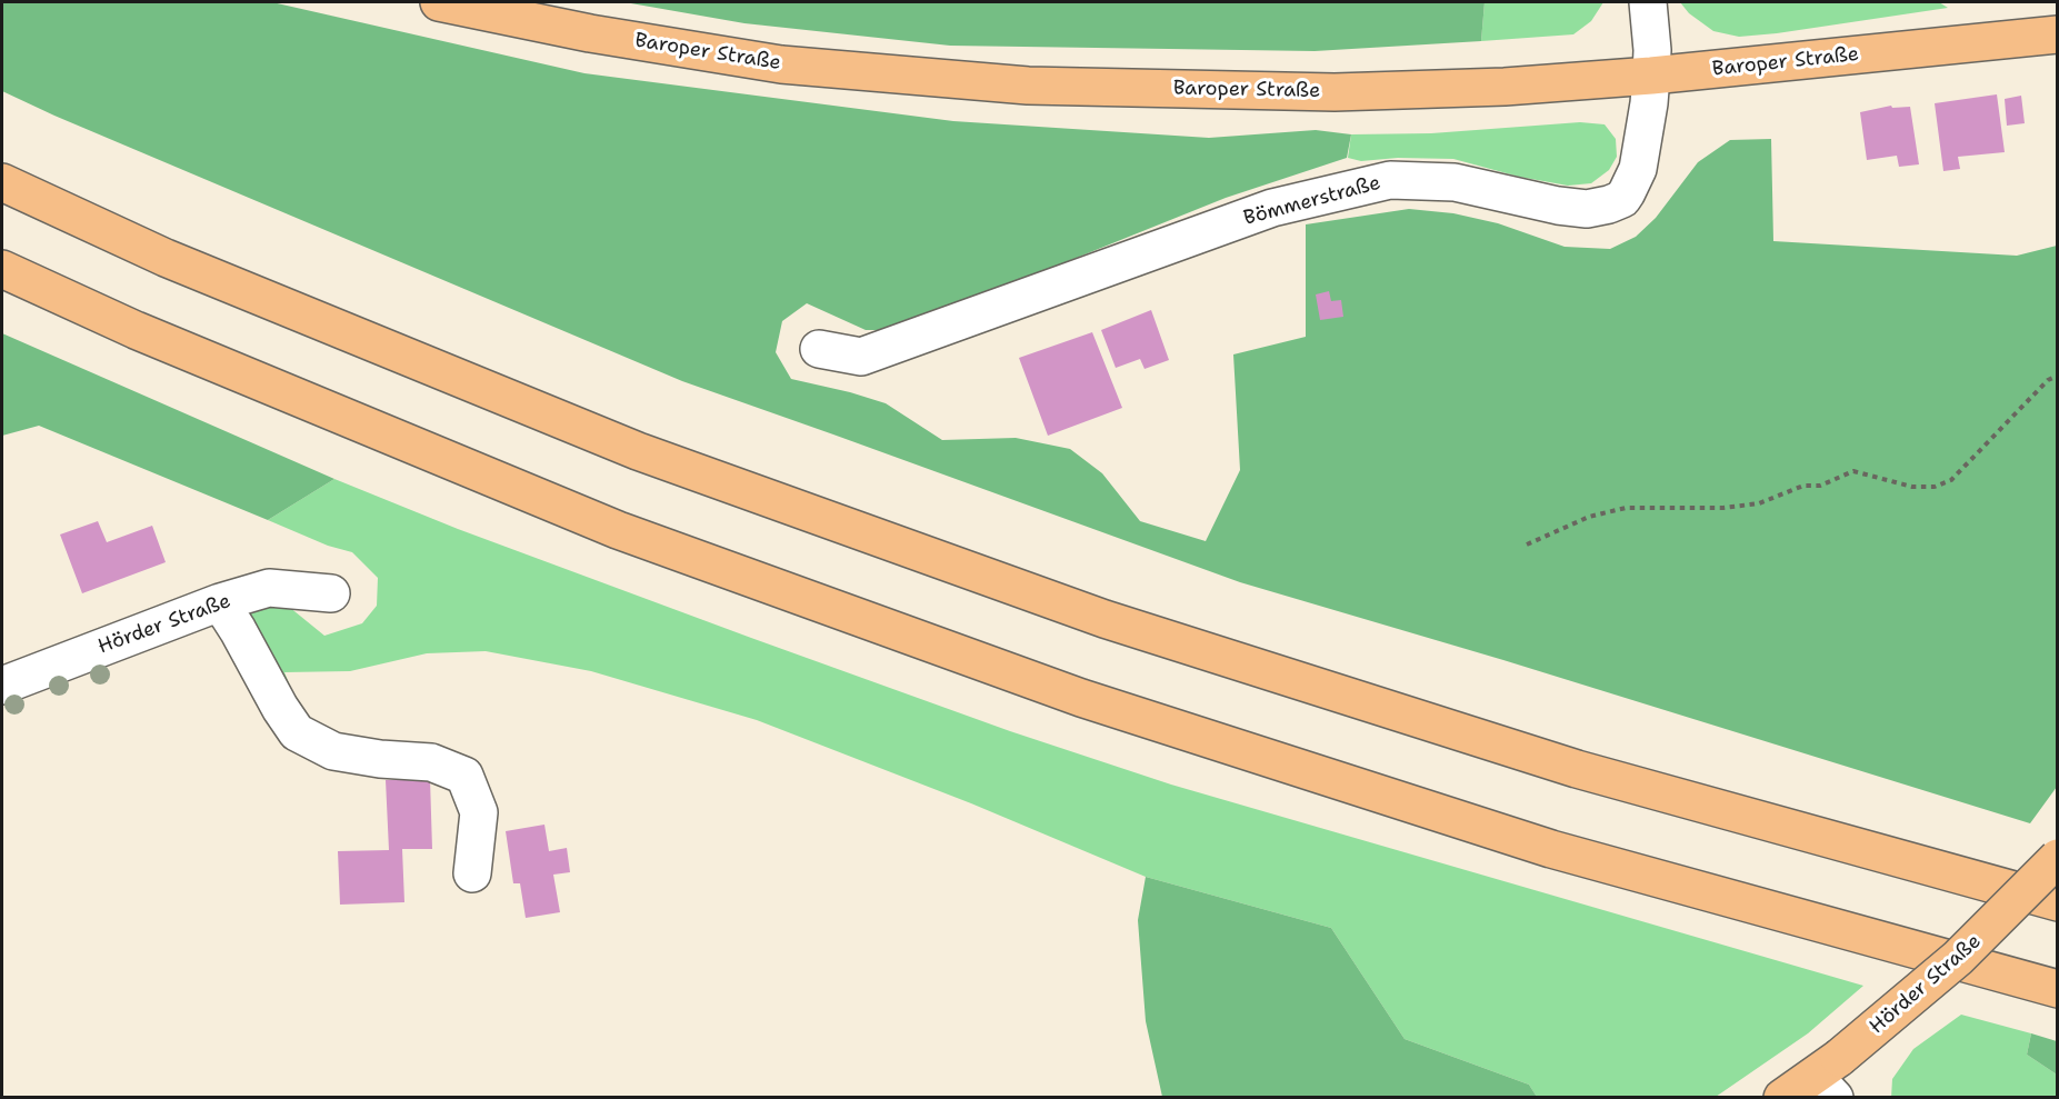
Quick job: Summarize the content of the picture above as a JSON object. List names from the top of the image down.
{
  "streets": {
    "main road": ["Baroper Straße", "Hörder Straße"],
    "street": ["Bömmerstraße"]
  },
  "crossings": [
    ["Baroper Straße", "Bömmerstraße"]
  ]
}
